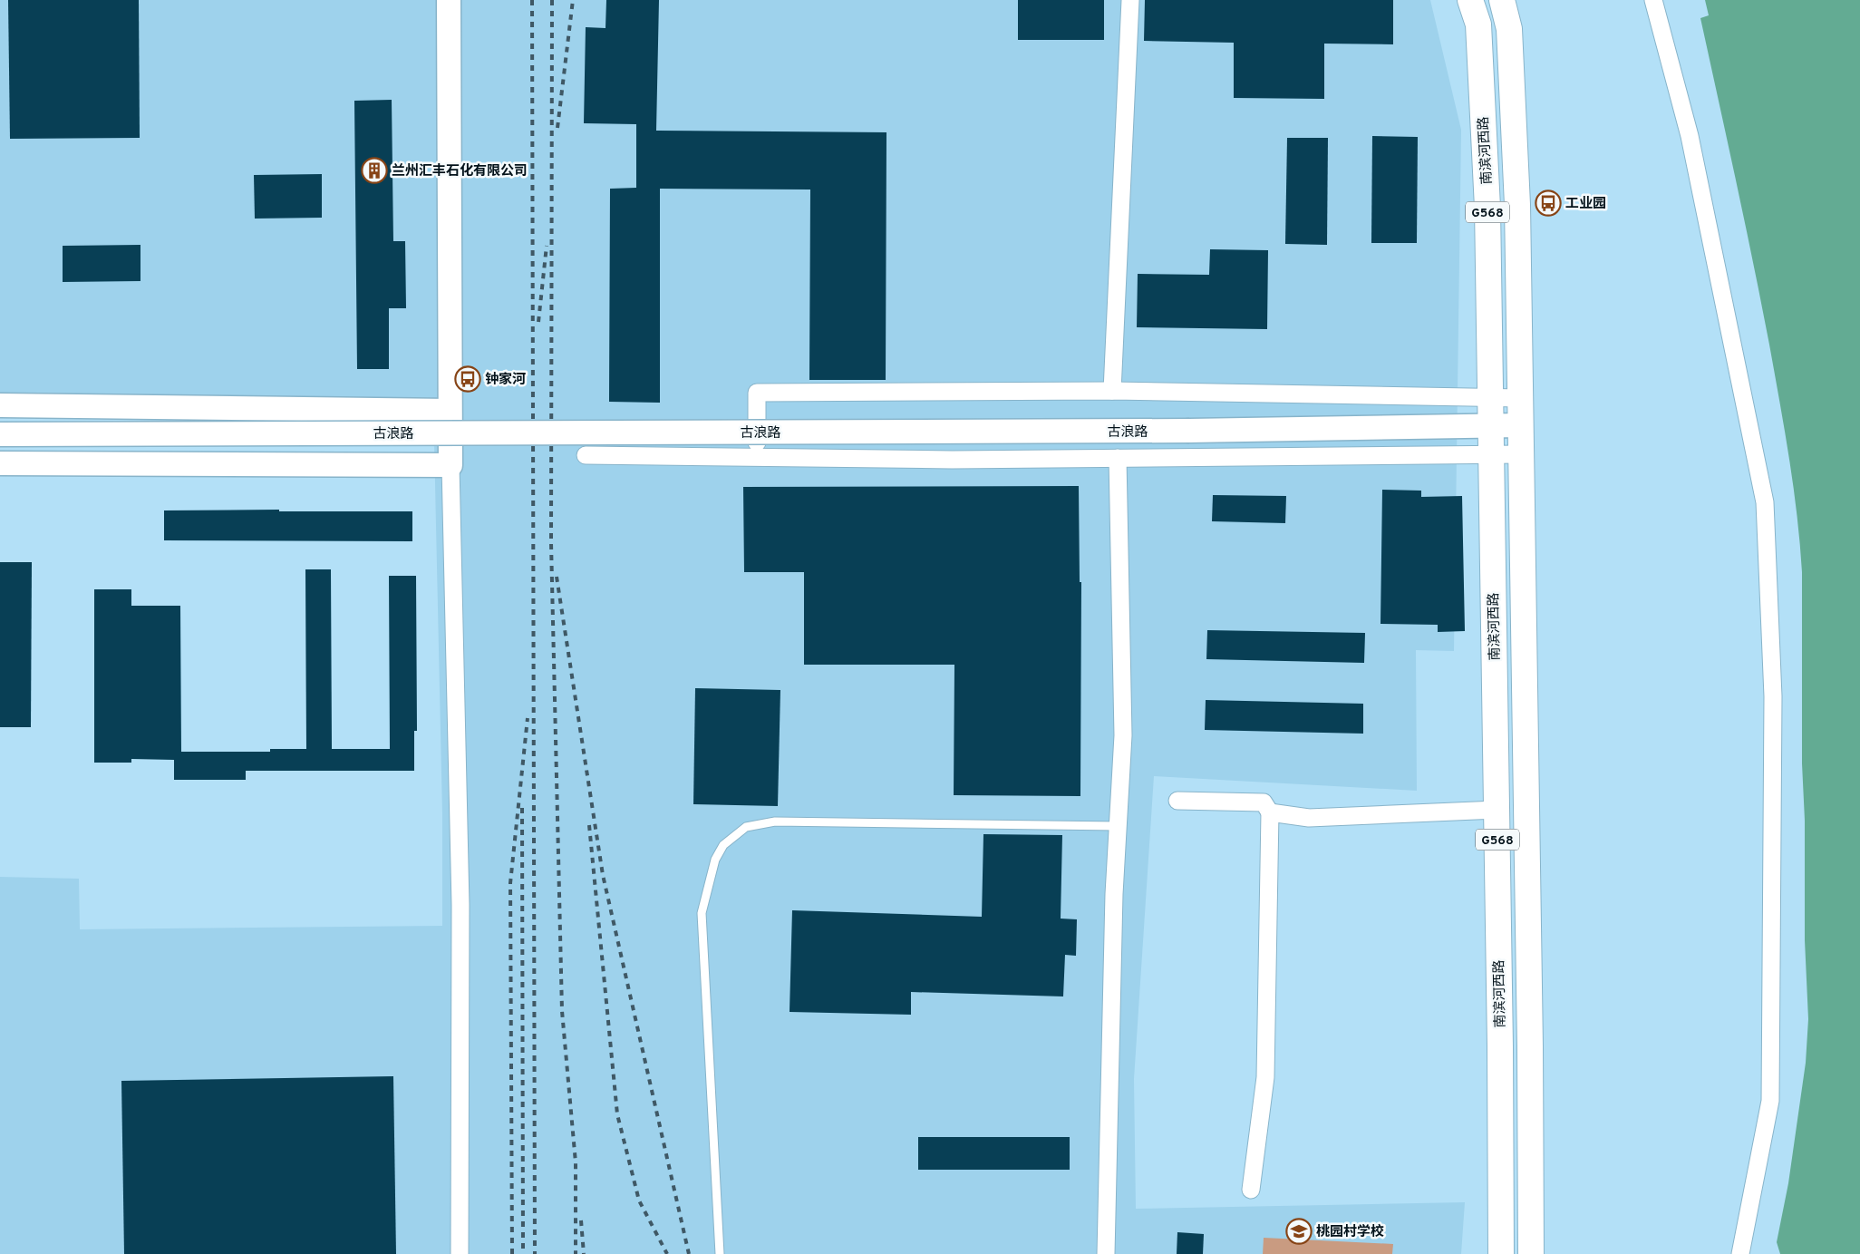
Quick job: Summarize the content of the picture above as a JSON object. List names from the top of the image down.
{
  "streets": {
    "highway": ["南滨河西路", "G568"],
    "main road": ["古浪路"]
  },
  "crossings": [
    ["南滨河西路", "古浪路"],
    ["G568", "古浪路"]
  ],
  "places": {
    "building": ["兰州汇丰石化有限公司"],
    "bus stop": ["工业园", "钟家河"],
    "school or university": ["桃园村学校"]
  }
}
